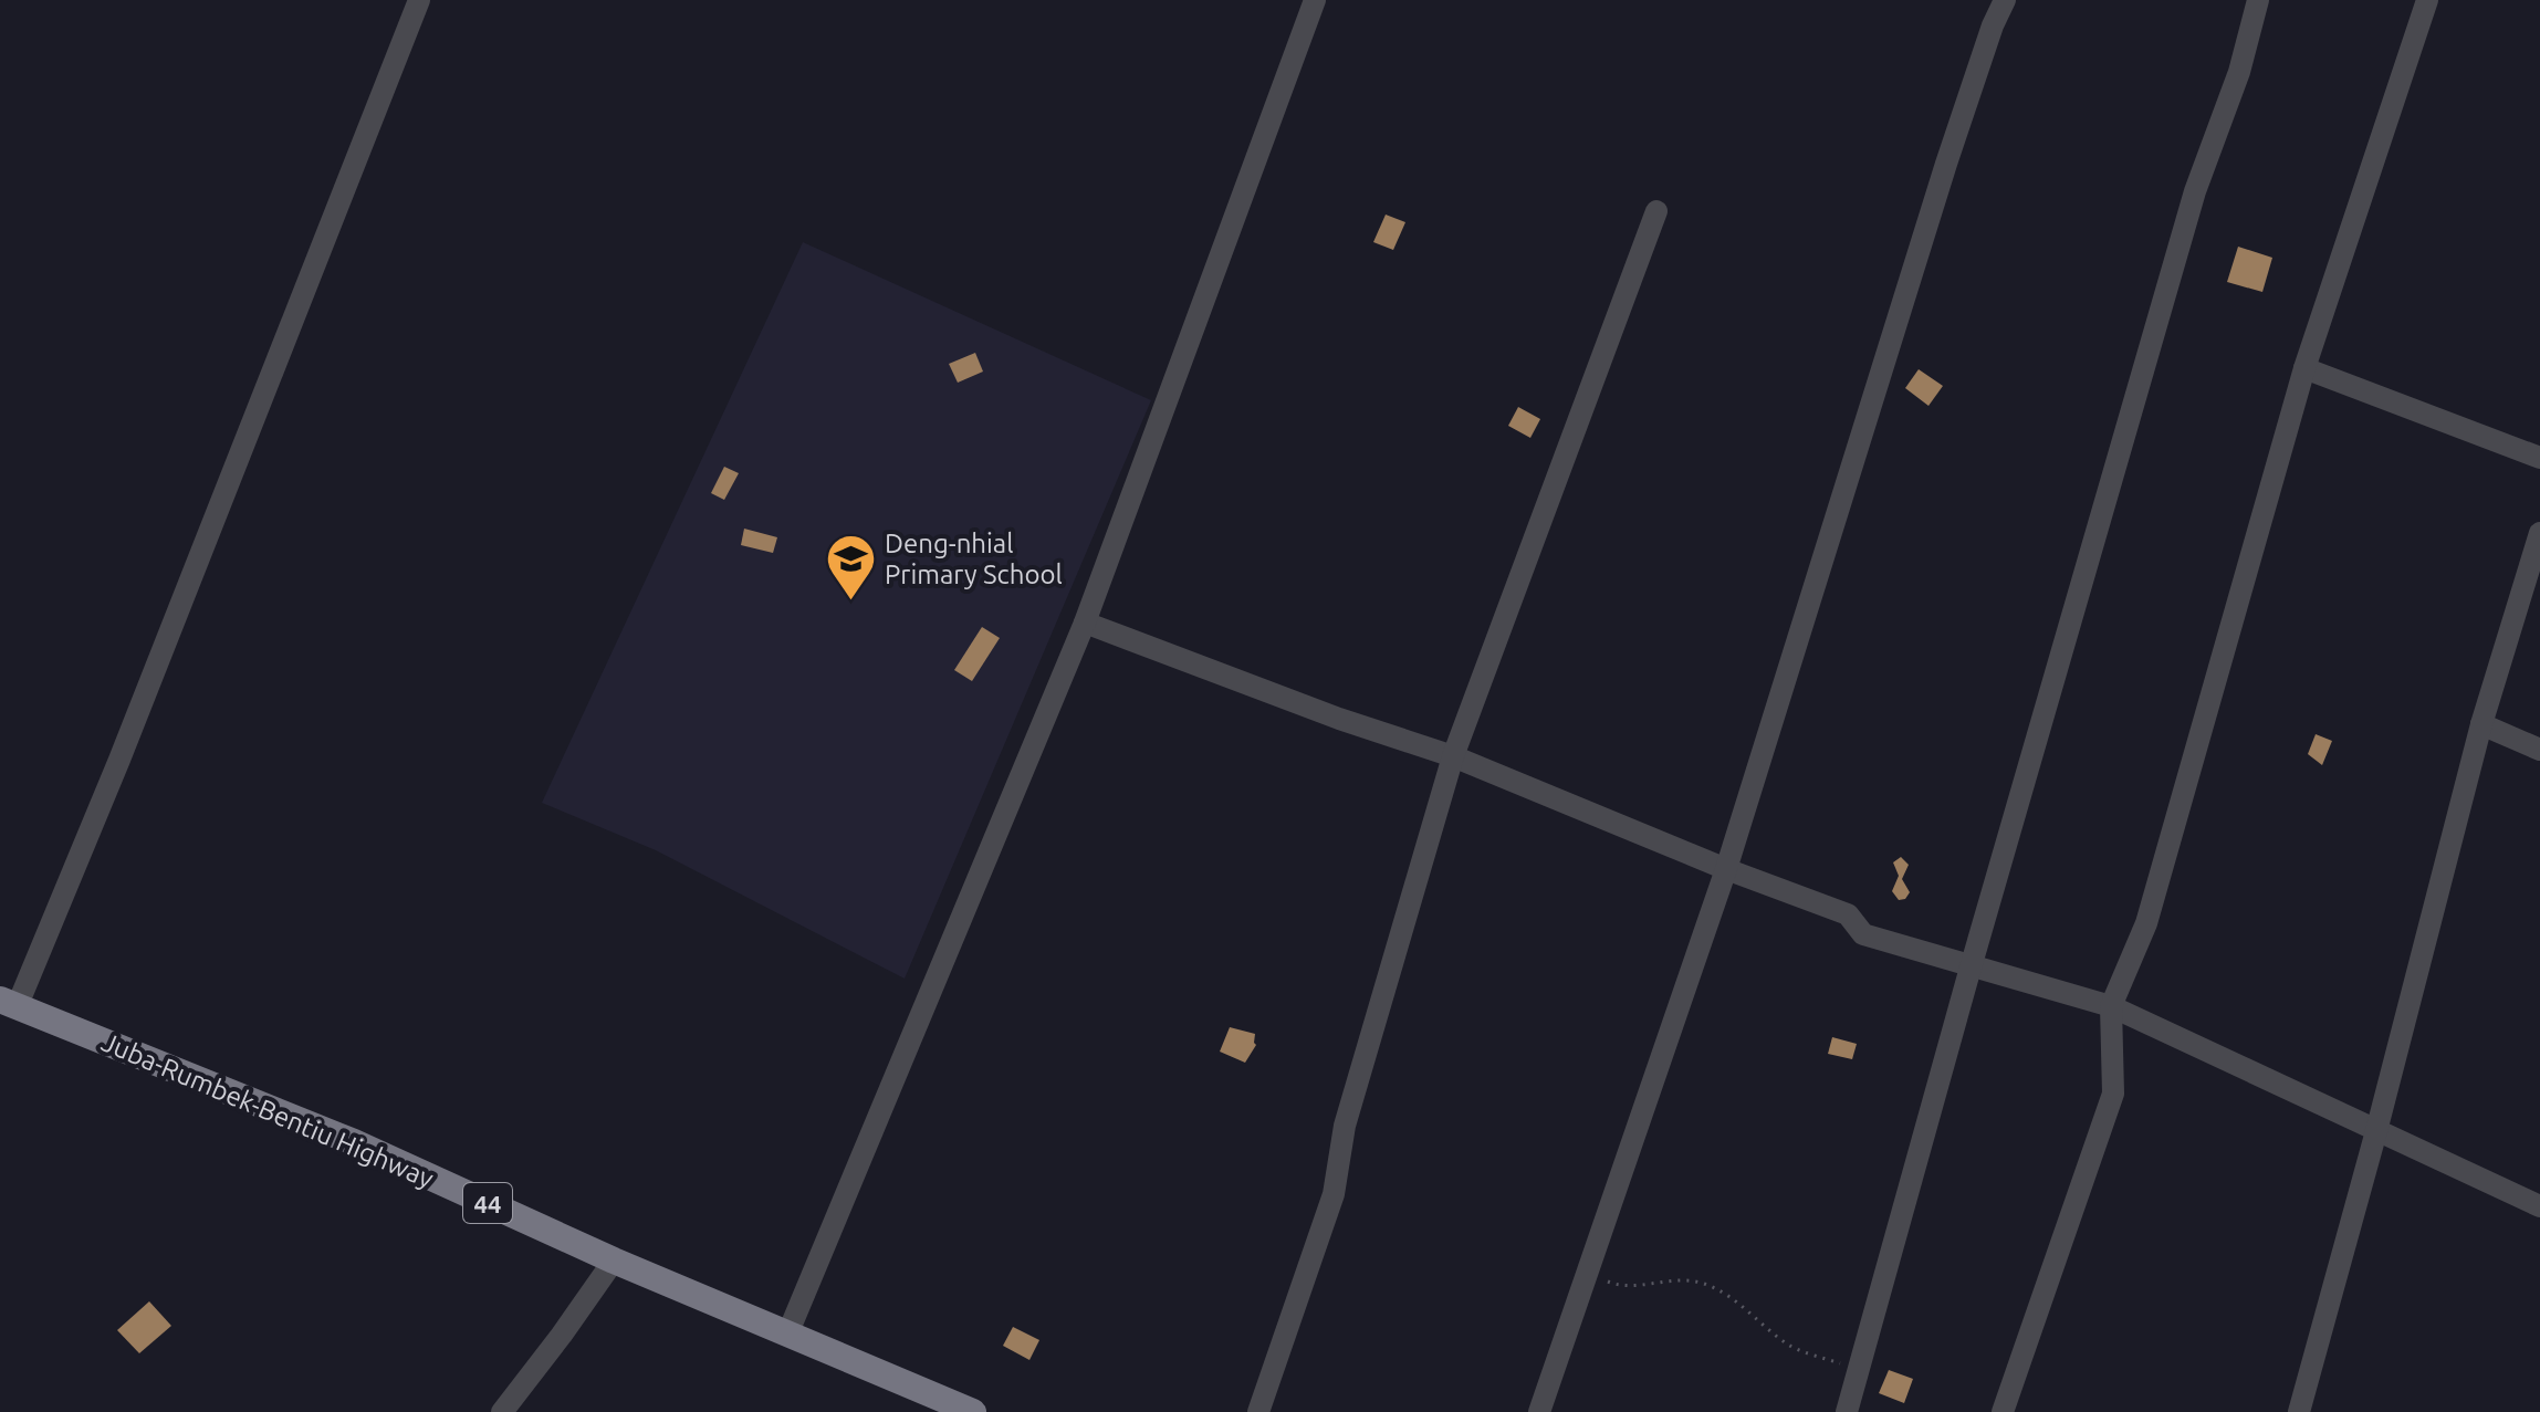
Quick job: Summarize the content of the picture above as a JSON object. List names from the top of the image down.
{
  "streets": {
    "main road": ["Juba-Rumbek-Bentiu Highway", "44"]
  },
  "places": {
    "school or university": ["Deng-nhial Primary School"]
  }
}
